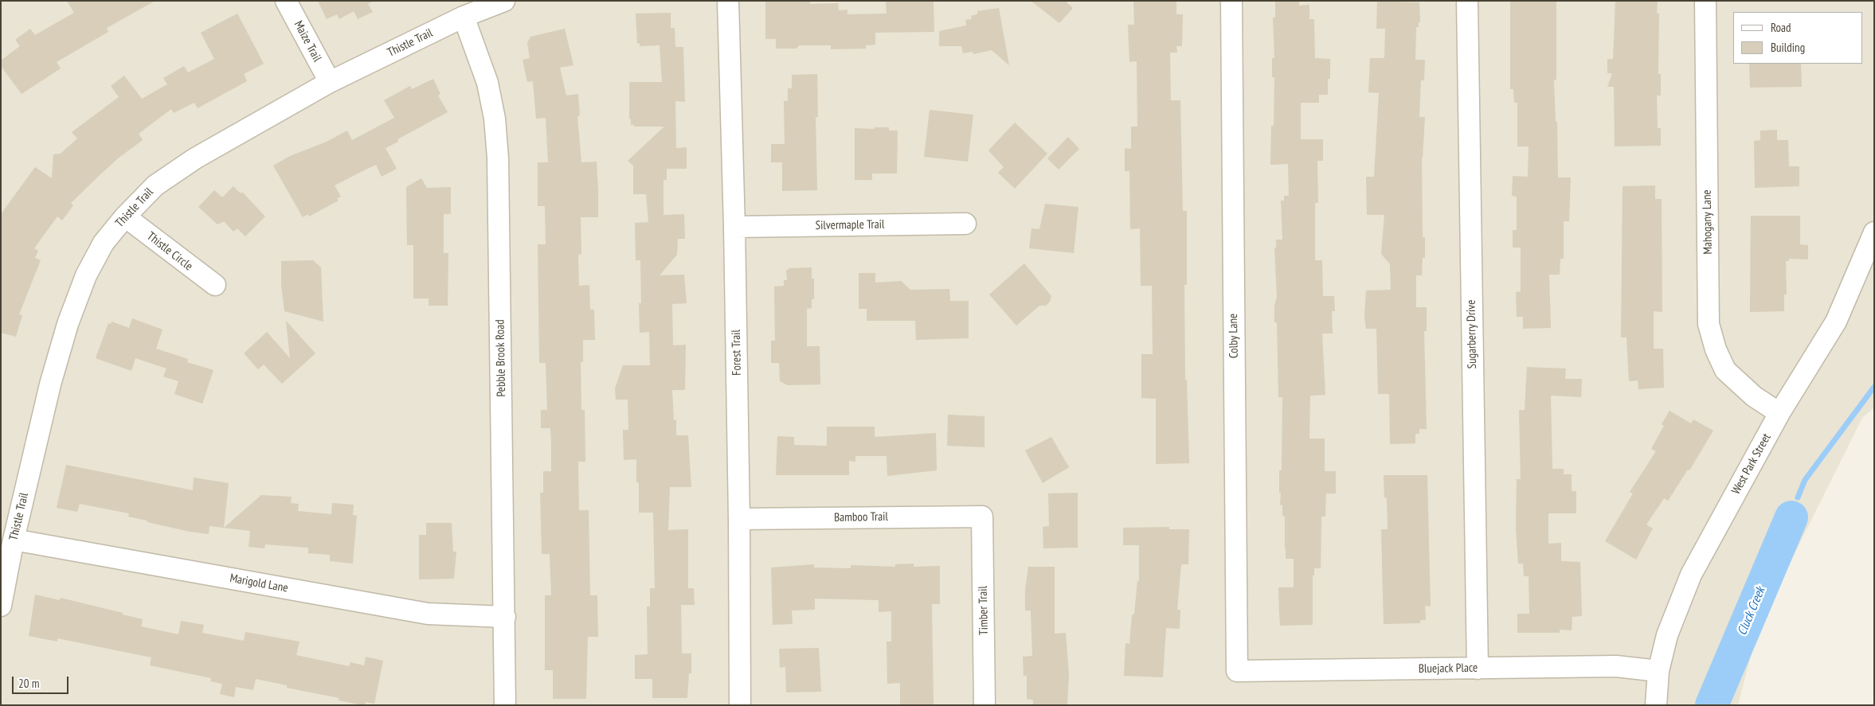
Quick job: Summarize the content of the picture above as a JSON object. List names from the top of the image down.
{
  "streets": {
    "street": [
      "Maize Trail",
      "Thistle Trail",
      "Mahogany Lane",
      "Silvermaple Trail",
      "Thistle Circle",
      "Sugarberry Drive",
      "Colby Lane",
      "Forest Trail",
      "Pebble Brook Road",
      "West Park Street",
      "Bamboo Trail",
      "Marigold Lane",
      "Timber Trail",
      "Bluejack Place"
    ]
  },
  "crossings": [
    ["Maize Trail", "Thistle Trail"],
    ["Thistle Trail", "Thistle Circle"],
    ["Thistle Trail", "Pebble Brook Road"],
    ["Thistle Trail", "Marigold Lane"],
    ["Mahogany Lane", "West Park Street"],
    ["Silvermaple Trail", "Forest Trail"],
    ["Sugarberry Drive", "Bluejack Place"],
    ["Colby Lane", "Bluejack Place"],
    ["Forest Trail", "Bamboo Trail"],
    ["Pebble Brook Road", "Marigold Lane"],
    ["West Park Street", "Bluejack Place"],
    ["Bamboo Trail", "Timber Trail"]
  ],
  "water": ["Cluck Creek"],
  "legend": ["Road", "Building"],
  "scale_bar": "20 m"
}
